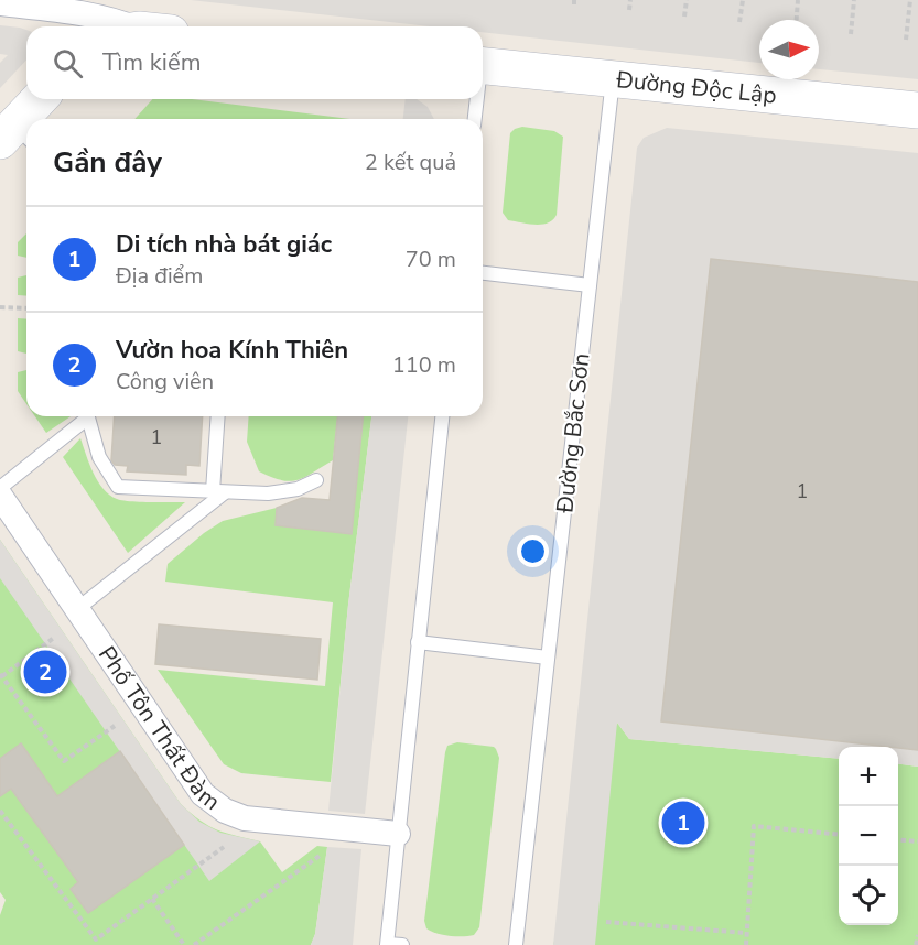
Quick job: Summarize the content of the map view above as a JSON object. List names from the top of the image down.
{
  "streets": {
    "main road": ["Đường Độc Lập"],
    "street": ["Phố Tôn Thất Đàm"],
    "lane": ["Đường Bắc Sơn"]
  },
  "crossings": [
    ["Đường Độc Lập", "Đường Bắc Sơn"]
  ],
  "house_numbers": ["1", "1"],
  "north": "right",
  "page": {
    "search": "Tìm kiếm",
    "heading": ["Gần đây", "2 kết quả"],
    "list": [
      {
        "mark": "1",
        "name": "Di tích nhà bát giác",
        "note": "Địa điểm",
        "value": "70 m"
      },
      {
        "mark": "2",
        "name": "Vườn hoa Kính Thiên",
        "note": "Công viên",
        "value": "110 m"
      }
    ],
    "pins": ["2", "1"],
    "map_buttons": ["+", "−"]
  }
}
